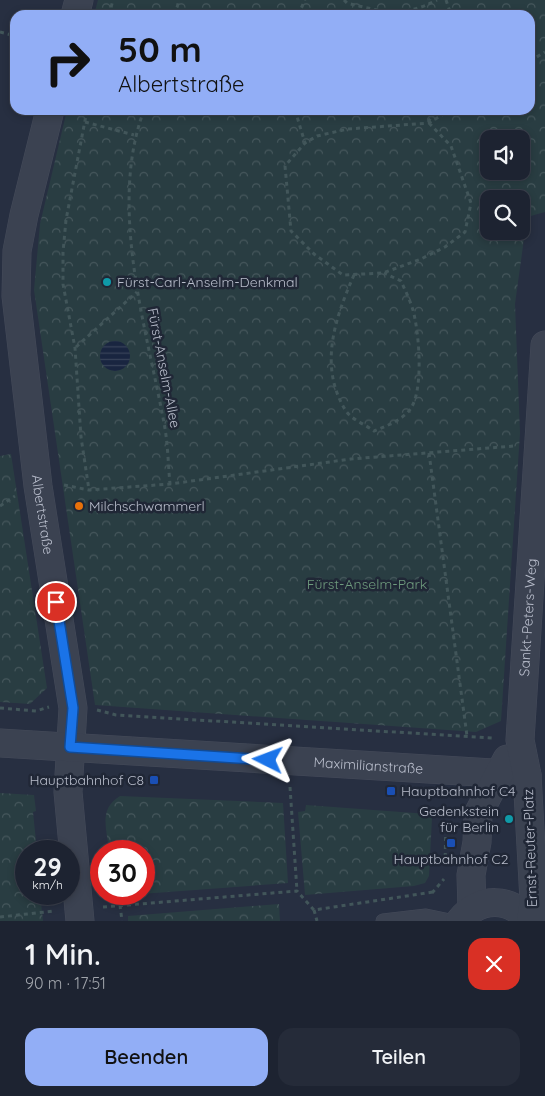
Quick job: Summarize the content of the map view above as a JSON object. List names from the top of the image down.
{
  "streets": {
    "street": [
      "Albertstraße",
      "Sankt-Peters-Weg",
      "Maximilianstraße",
      "Ernst-Reuter-Platz"
    ],
    "path": ["Fürst-Anselm-Allee"]
  },
  "crossings": [
    ["Albertstraße", "Maximilianstraße"],
    ["Sankt-Peters-Weg", "Maximilianstraße"],
    ["Sankt-Peters-Weg", "Ernst-Reuter-Platz"],
    ["Maximilianstraße", "Ernst-Reuter-Platz"]
  ],
  "parks": ["Fürst-Anselm-Park"],
  "places": {
    "other": ["Fürst-Carl-Anselm-Denkmal", "Milchschwammerl", "Gedenkstein für Berlin"],
    "transit": ["Hauptbahnhof C8", "Hauptbahnhof C4", "Hauptbahnhof C2"]
  },
  "page": {
    "turn": ["50 m", "Albertstraße"],
    "speed": "29 km/h",
    "limit": "30",
    "heading": ["1 Min.", "90 m · 17:51"],
    "buttons": ["Beenden", "Teilen"]
  }
}
